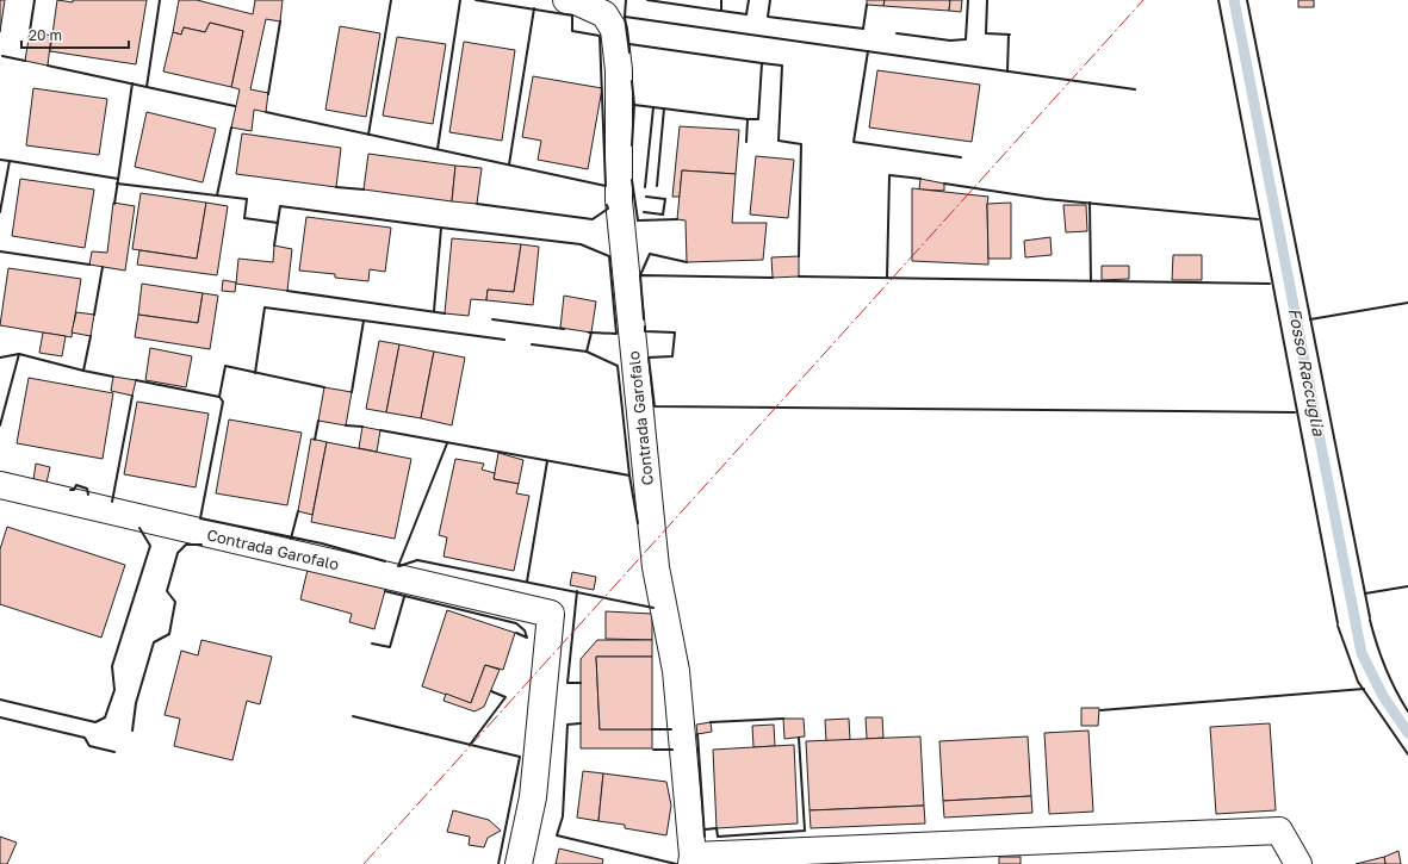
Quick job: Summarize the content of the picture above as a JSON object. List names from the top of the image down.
{
  "streets": {
    "street": ["Contrada Garofalo"]
  },
  "water": ["Fosso Raccuglia"],
  "scale_bar": "20 m"
}
